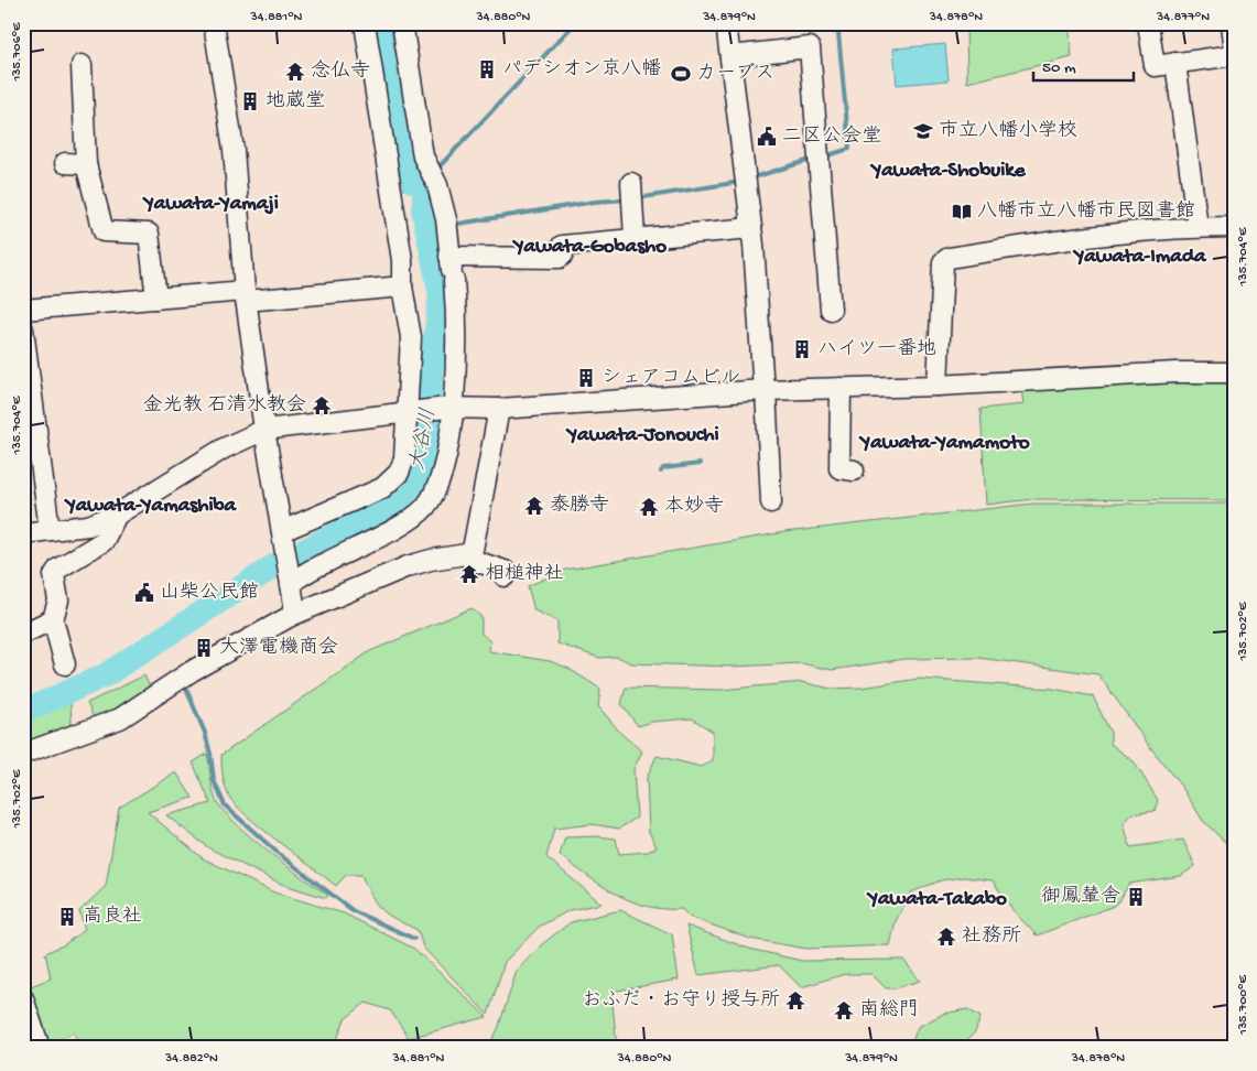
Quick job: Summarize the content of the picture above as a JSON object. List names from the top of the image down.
{
  "districts": [
    "Yawata-Shobuike",
    "Yawata-Yamaji",
    "Yawata-Gobasho",
    "Yawata-Imada",
    "Yawata-Jonouchi",
    "Yawata-Yamamoto",
    "Yawata-Yamashiba",
    "Yawata-Takabo"
  ],
  "water": ["大谷川"],
  "places": {
    "building": [
      "パデシオン京八幡",
      "地蔵堂",
      "ハイツ一番地",
      "シェアコムビル",
      "大澤電機商会",
      "御鳳輦舎",
      "高良社"
    ],
    "temple": [
      "念仏寺",
      "金光教 石清水教会",
      "泰勝寺",
      "本妙寺",
      "相槌神社",
      "社務所",
      "おふだ・お守り授与所",
      "南総門"
    ],
    "sports": ["カーブス"],
    "school or university": ["市立八幡小学校"],
    "public building": ["二区公会堂", "山柴公民館"],
    "library": ["八幡市立八幡市民図書館"]
  },
  "scale_bar": "50 m",
  "coordinates": [
    "34.881°N",
    "34.880°N",
    "34.879°N",
    "34.878°N",
    "34.877°N",
    "135.706°E",
    "135.704°E",
    "135.702°E",
    "135.700°E",
    "34.882°N"
  ]
}
